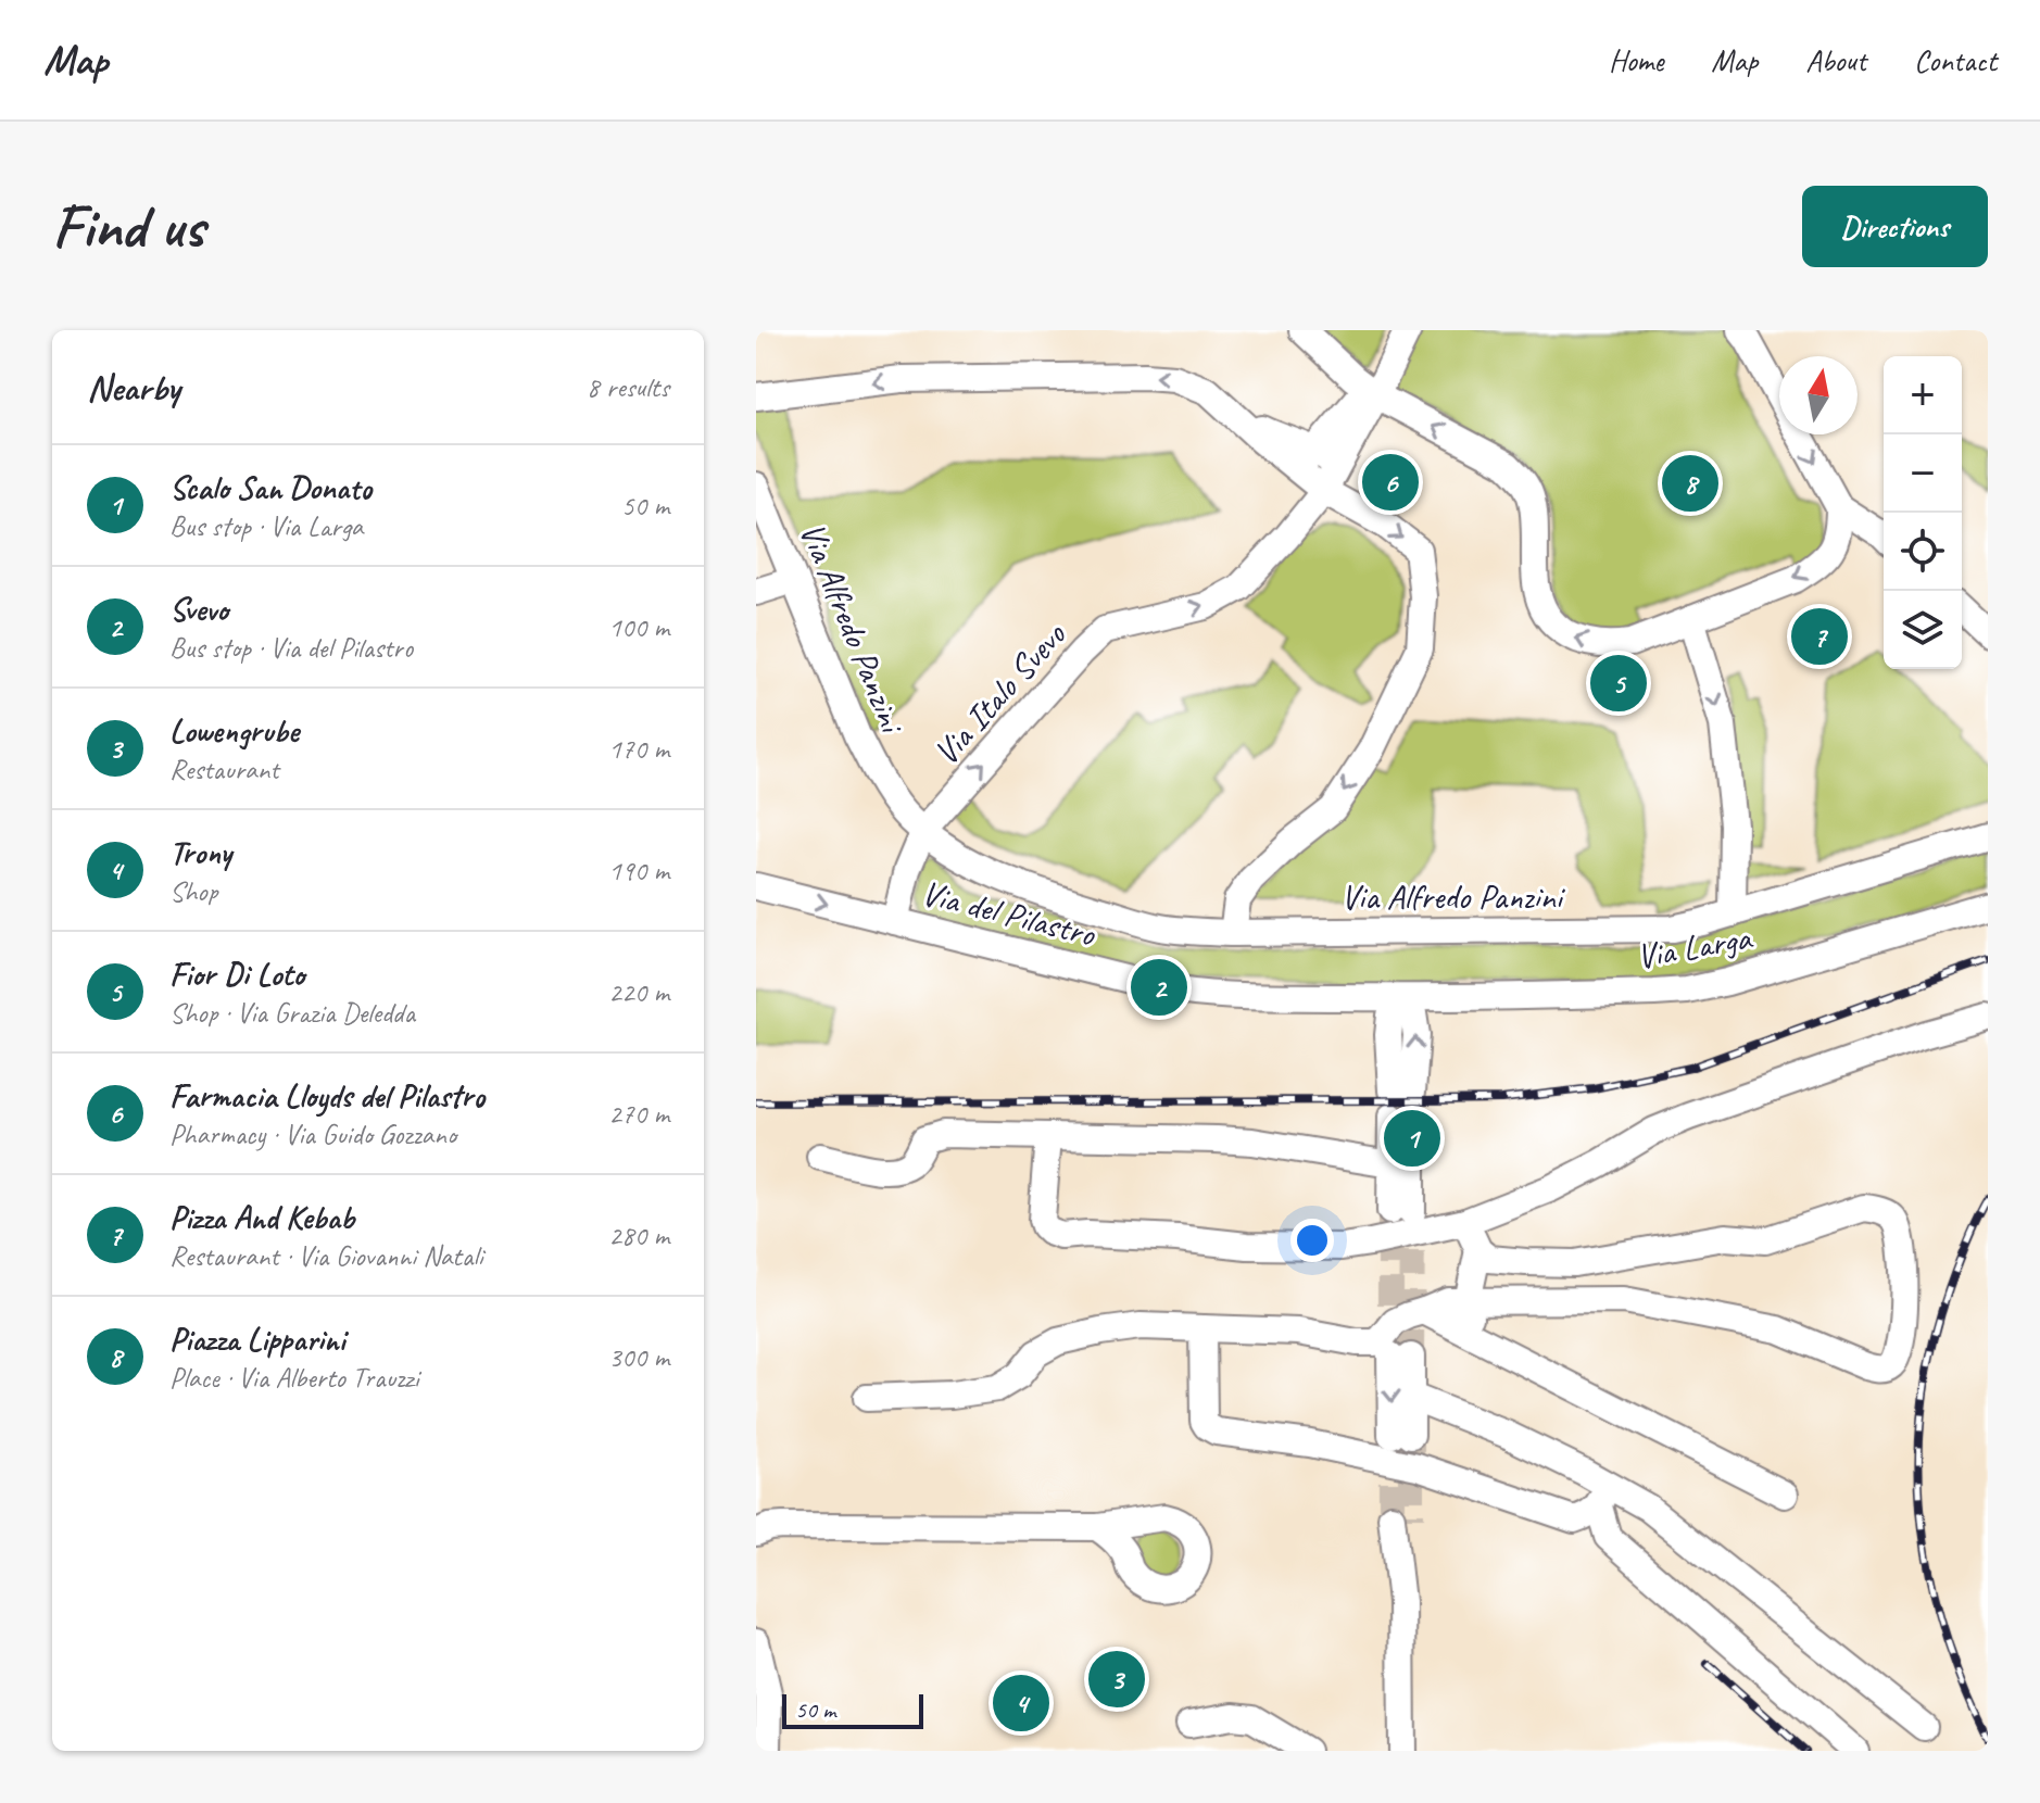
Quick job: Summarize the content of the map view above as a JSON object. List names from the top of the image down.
{
  "streets": {
    "street": [
      "Via Alfredo Panzini",
      "Via Italo Svevo",
      "Via del Pilastro",
      "Via Larga"
    ]
  },
  "crossings": [
    ["Via Alfredo Panzini", "Via Italo Svevo"],
    ["Via del Pilastro", "Via Larga"]
  ],
  "one_way": ["Via Italo Svevo"],
  "scale_bar": "50 m",
  "north": "top",
  "page": {
    "header": "Map",
    "nav": [
      "Home",
      "Map",
      "About",
      "Contact"
    ],
    "buttons": "Directions",
    "title": "Find us",
    "heading": ["Nearby", "8 results"],
    "map_buttons": ["+", "−"],
    "list": [
      {
        "mark": "1",
        "name": "Scalo San Donato",
        "note": "Bus stop · Via Larga",
        "value": "50 m"
      },
      {
        "mark": "2",
        "name": "Svevo",
        "note": "Bus stop · Via del Pilastro",
        "value": "100 m"
      },
      {
        "mark": "3",
        "name": "Lowengrube",
        "note": "Restaurant",
        "value": "170 m"
      },
      {
        "mark": "4",
        "name": "Trony",
        "note": "Shop",
        "value": "190 m"
      },
      {
        "mark": "5",
        "name": "Fior Di Loto",
        "note": "Shop · Via Grazia Deledda",
        "value": "220 m"
      },
      {
        "mark": "6",
        "name": "Farmacia Lloyds del Pilastro",
        "note": "Pharmacy · Via Guido Gozzano",
        "value": "270 m"
      },
      {
        "mark": "7",
        "name": "Pizza And Kebab",
        "note": "Restaurant · Via Giovanni Natali",
        "value": "280 m"
      },
      {
        "mark": "8",
        "name": "Piazza Lipparini",
        "note": "Place · Via Alberto Trauzzi",
        "value": "300 m"
      }
    ],
    "pins": [
      "6",
      "8",
      "7",
      "5",
      "2",
      "1",
      "3",
      "4"
    ],
    "scale": "50 m"
  }
}
